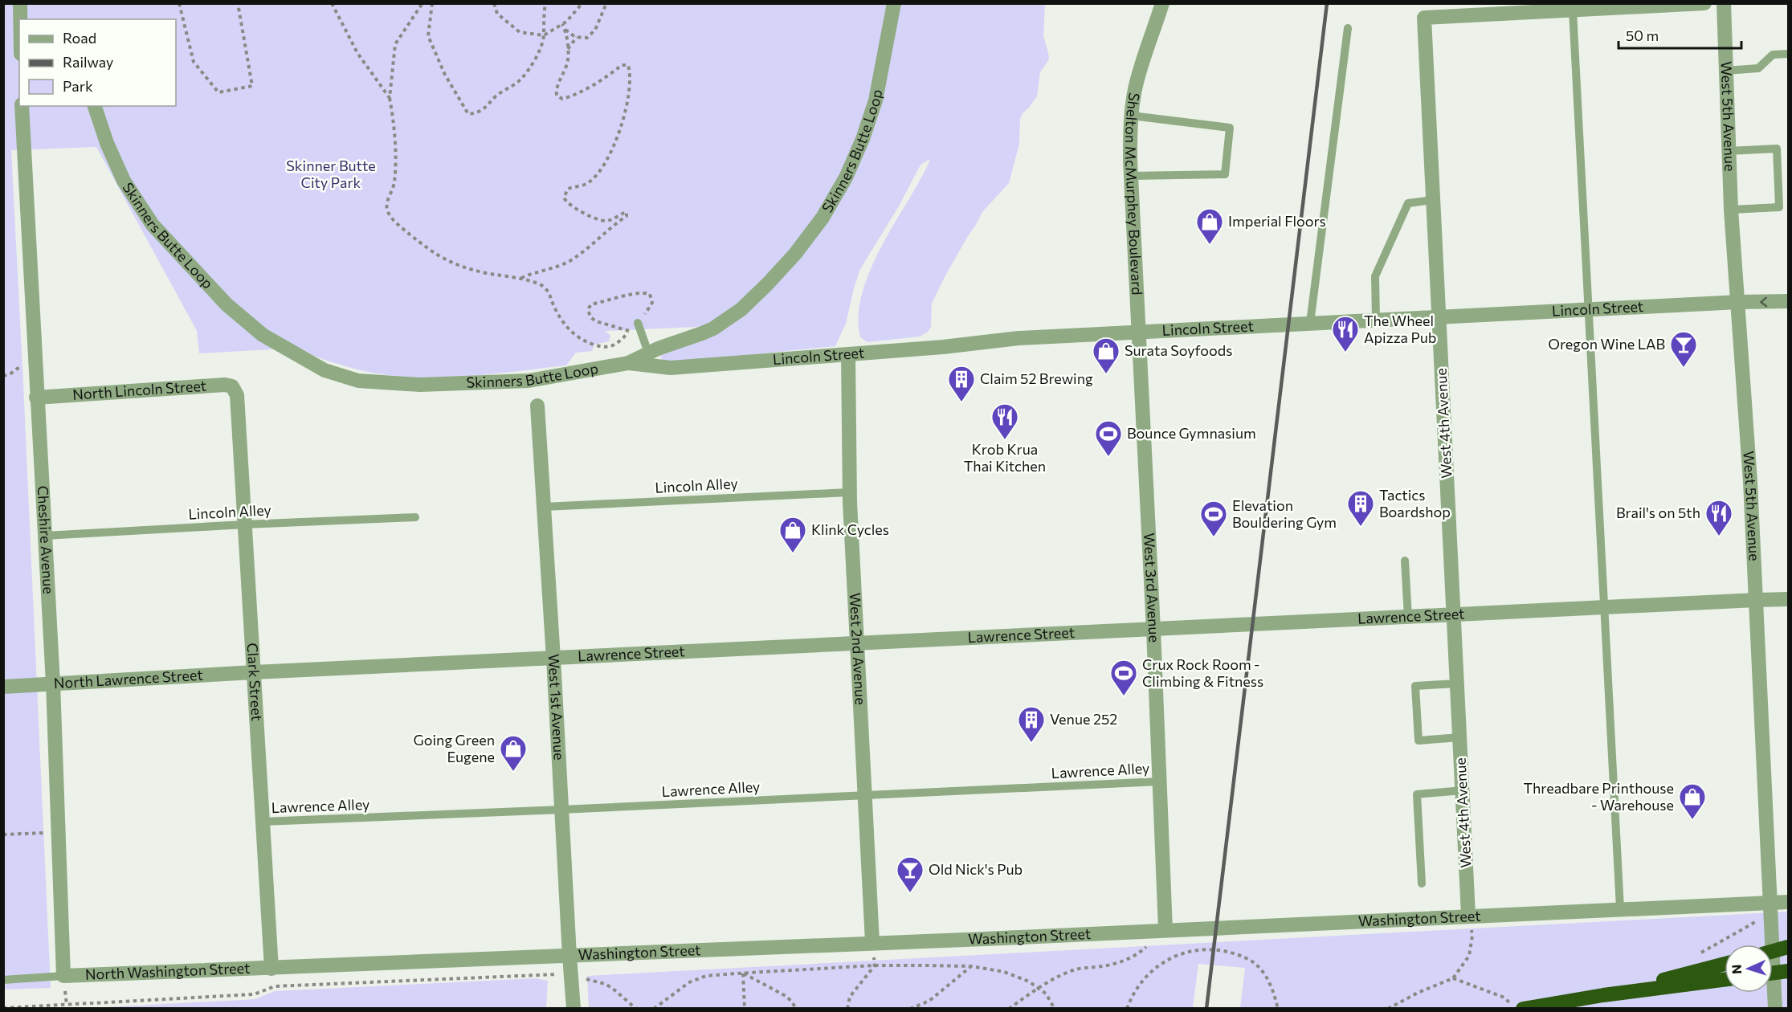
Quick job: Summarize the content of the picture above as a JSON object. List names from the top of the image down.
{
  "streets": {
    "street": [
      "West 5th Avenue",
      "Skinners Butte Loop",
      "Shelton McMurphey Boulevard",
      "Lincoln Street",
      "North Lincoln Street",
      "West 4th Avenue",
      "Cheshire Avenue",
      "West 3rd Avenue",
      "Lawrence Street",
      "West 2nd Avenue",
      "North Lawrence Street",
      "Clark Street",
      "West 1st Avenue",
      "Washington Street",
      "North Washington Street"
    ],
    "lane": ["Lincoln Alley", "Lawrence Alley"]
  },
  "crossings": [
    ["West 5th Avenue", "Lincoln Street"],
    ["West 5th Avenue", "Lawrence Street"],
    ["West 5th Avenue", "Washington Street"],
    ["Skinners Butte Loop", "Lincoln Street"],
    ["Shelton McMurphey Boulevard", "Lincoln Street"],
    ["Shelton McMurphey Boulevard", "West 3rd Avenue"],
    ["Lincoln Street", "West 4th Avenue"],
    ["Lincoln Street", "West 3rd Avenue"],
    ["Lincoln Street", "West 2nd Avenue"],
    ["North Lincoln Street", "Cheshire Avenue"],
    ["North Lincoln Street", "Clark Street"],
    ["West 4th Avenue", "Lawrence Street"],
    ["West 4th Avenue", "Washington Street"],
    ["Lincoln Alley", "Cheshire Avenue"],
    ["Lincoln Alley", "West 2nd Avenue"],
    ["Lincoln Alley", "Clark Street"],
    ["Lincoln Alley", "West 1st Avenue"],
    ["Cheshire Avenue", "North Lawrence Street"],
    ["Cheshire Avenue", "North Washington Street"],
    ["West 3rd Avenue", "Lawrence Street"],
    ["West 3rd Avenue", "Lawrence Alley"],
    ["West 3rd Avenue", "Washington Street"],
    ["Lawrence Street", "West 2nd Avenue"],
    ["Lawrence Street", "North Lawrence Street"],
    ["Lawrence Street", "Clark Street"],
    ["Lawrence Street", "West 1st Avenue"],
    ["West 2nd Avenue", "Lawrence Alley"],
    ["West 2nd Avenue", "Washington Street"],
    ["North Lawrence Street", "Clark Street"],
    ["Clark Street", "Lawrence Alley"],
    ["Clark Street", "Washington Street"],
    ["Clark Street", "North Washington Street"],
    ["West 1st Avenue", "Lawrence Alley"],
    ["West 1st Avenue", "Washington Street"],
    ["Washington Street", "North Washington Street"]
  ],
  "parks": ["Skinner Butte City Park"],
  "places": {
    "shop": [
      "Imperial Floors",
      "Surata Soyfoods",
      "Klink Cycles",
      "Going Green Eugene",
      "Threadbare Printhouse - Warehouse"
    ],
    "restaurant": ["The Wheel Apizza Pub", "Krob Krua Thai Kitchen", "Brail's on 5th"],
    "bar": ["Oregon Wine LAB", "Old Nick's Pub"],
    "building": ["Claim 52 Brewing", "Tactics Boardshop", "Venue 252"],
    "sports": ["Bounce Gymnasium", "Elevation Bouldering Gym", "Crux Rock Room - Climbing & Fitness"]
  },
  "legend": ["Road", "Railway", "Park"],
  "scale_bar": "50 m",
  "north": "left"
}
